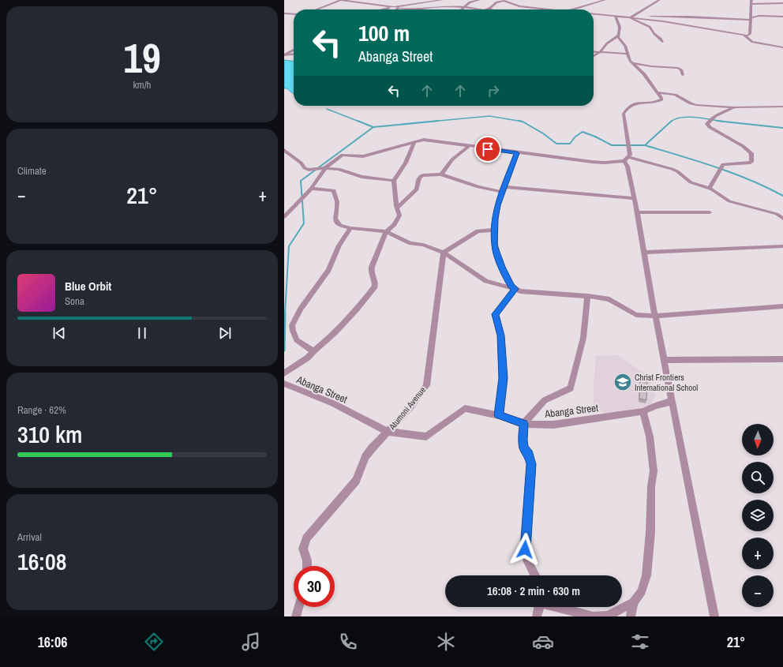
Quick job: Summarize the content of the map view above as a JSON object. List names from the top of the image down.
{
  "streets": {
    "street": ["Abanga Street", "Atumoni Avenue"]
  },
  "crossings": [
    ["Abanga Street", "Atumoni Avenue"]
  ],
  "places": {
    "school or university": ["Christ Frontiers International School"]
  },
  "north": "bottom",
  "page": {
    "tile": [
      ["19", "km/h"],
      "Climate",
      ["Range · 62%", "310 km"],
      ["Arrival", "16:08"]
    ],
    "turn": ["100 m", "Abanga Street"],
    "heat": ["−", "21°", "+"],
    "song": ["Blue Orbit", "Sona"],
    "map_buttons": ["+", "−"],
    "limit": "30",
    "trip": "16:08 · 2 min · 630 m",
    "tabs": ["16:06", "21°"]
  }
}
